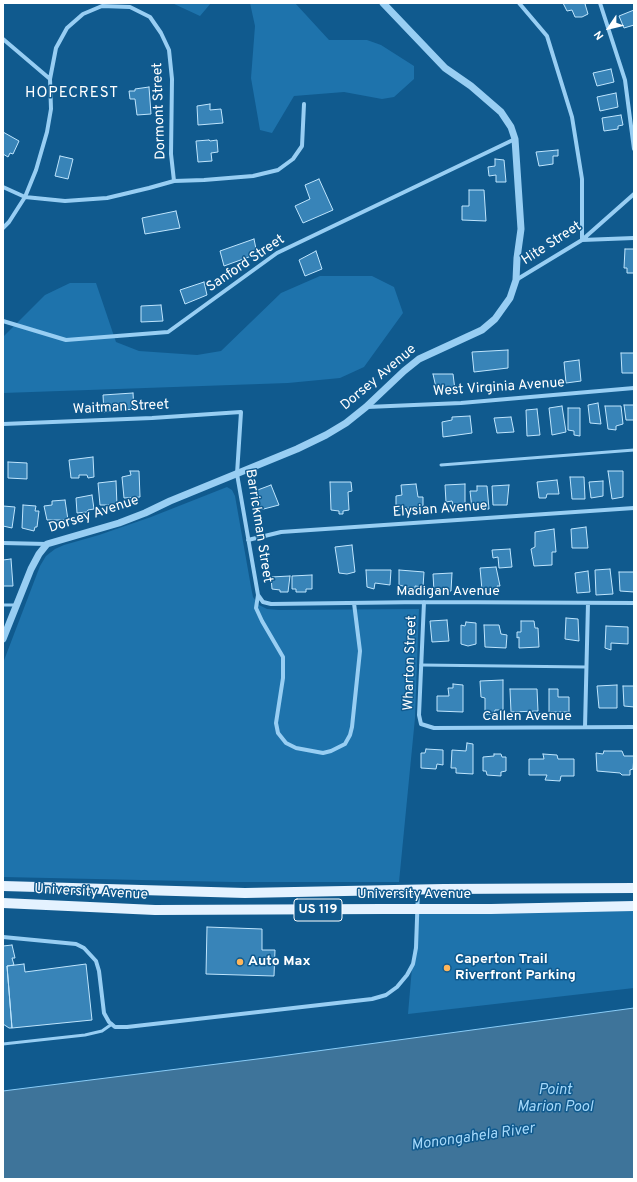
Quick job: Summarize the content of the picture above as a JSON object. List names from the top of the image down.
{
  "streets": {
    "main road": ["University Avenue", "US 119"],
    "street": [
      "Dormont Street",
      "Hite Street",
      "Sanford Street",
      "Dorsey Avenue",
      "West Virginia Avenue",
      "Waitman Street",
      "Elysian Avenue",
      "Barrickman Street",
      "Madigan Avenue",
      "Wharton Street",
      "Callen Avenue"
    ]
  },
  "crossings": [
    ["Hite Street", "Dorsey Avenue"],
    ["Sanford Street", "Dorsey Avenue"],
    ["Dorsey Avenue", "West Virginia Avenue"],
    ["Dorsey Avenue", "Barrickman Street"],
    ["Waitman Street", "Barrickman Street"],
    ["Elysian Avenue", "Barrickman Street"],
    ["Barrickman Street", "Madigan Avenue"],
    ["Madigan Avenue", "Wharton Street"],
    ["Wharton Street", "Callen Avenue"]
  ],
  "districts": ["HOPECREST"],
  "water": ["Point Marion Pool", "Monongahela River"],
  "places": ["Auto Max", "Caperton Trail Riverfront Parking"],
  "north": "bottom left"
}
